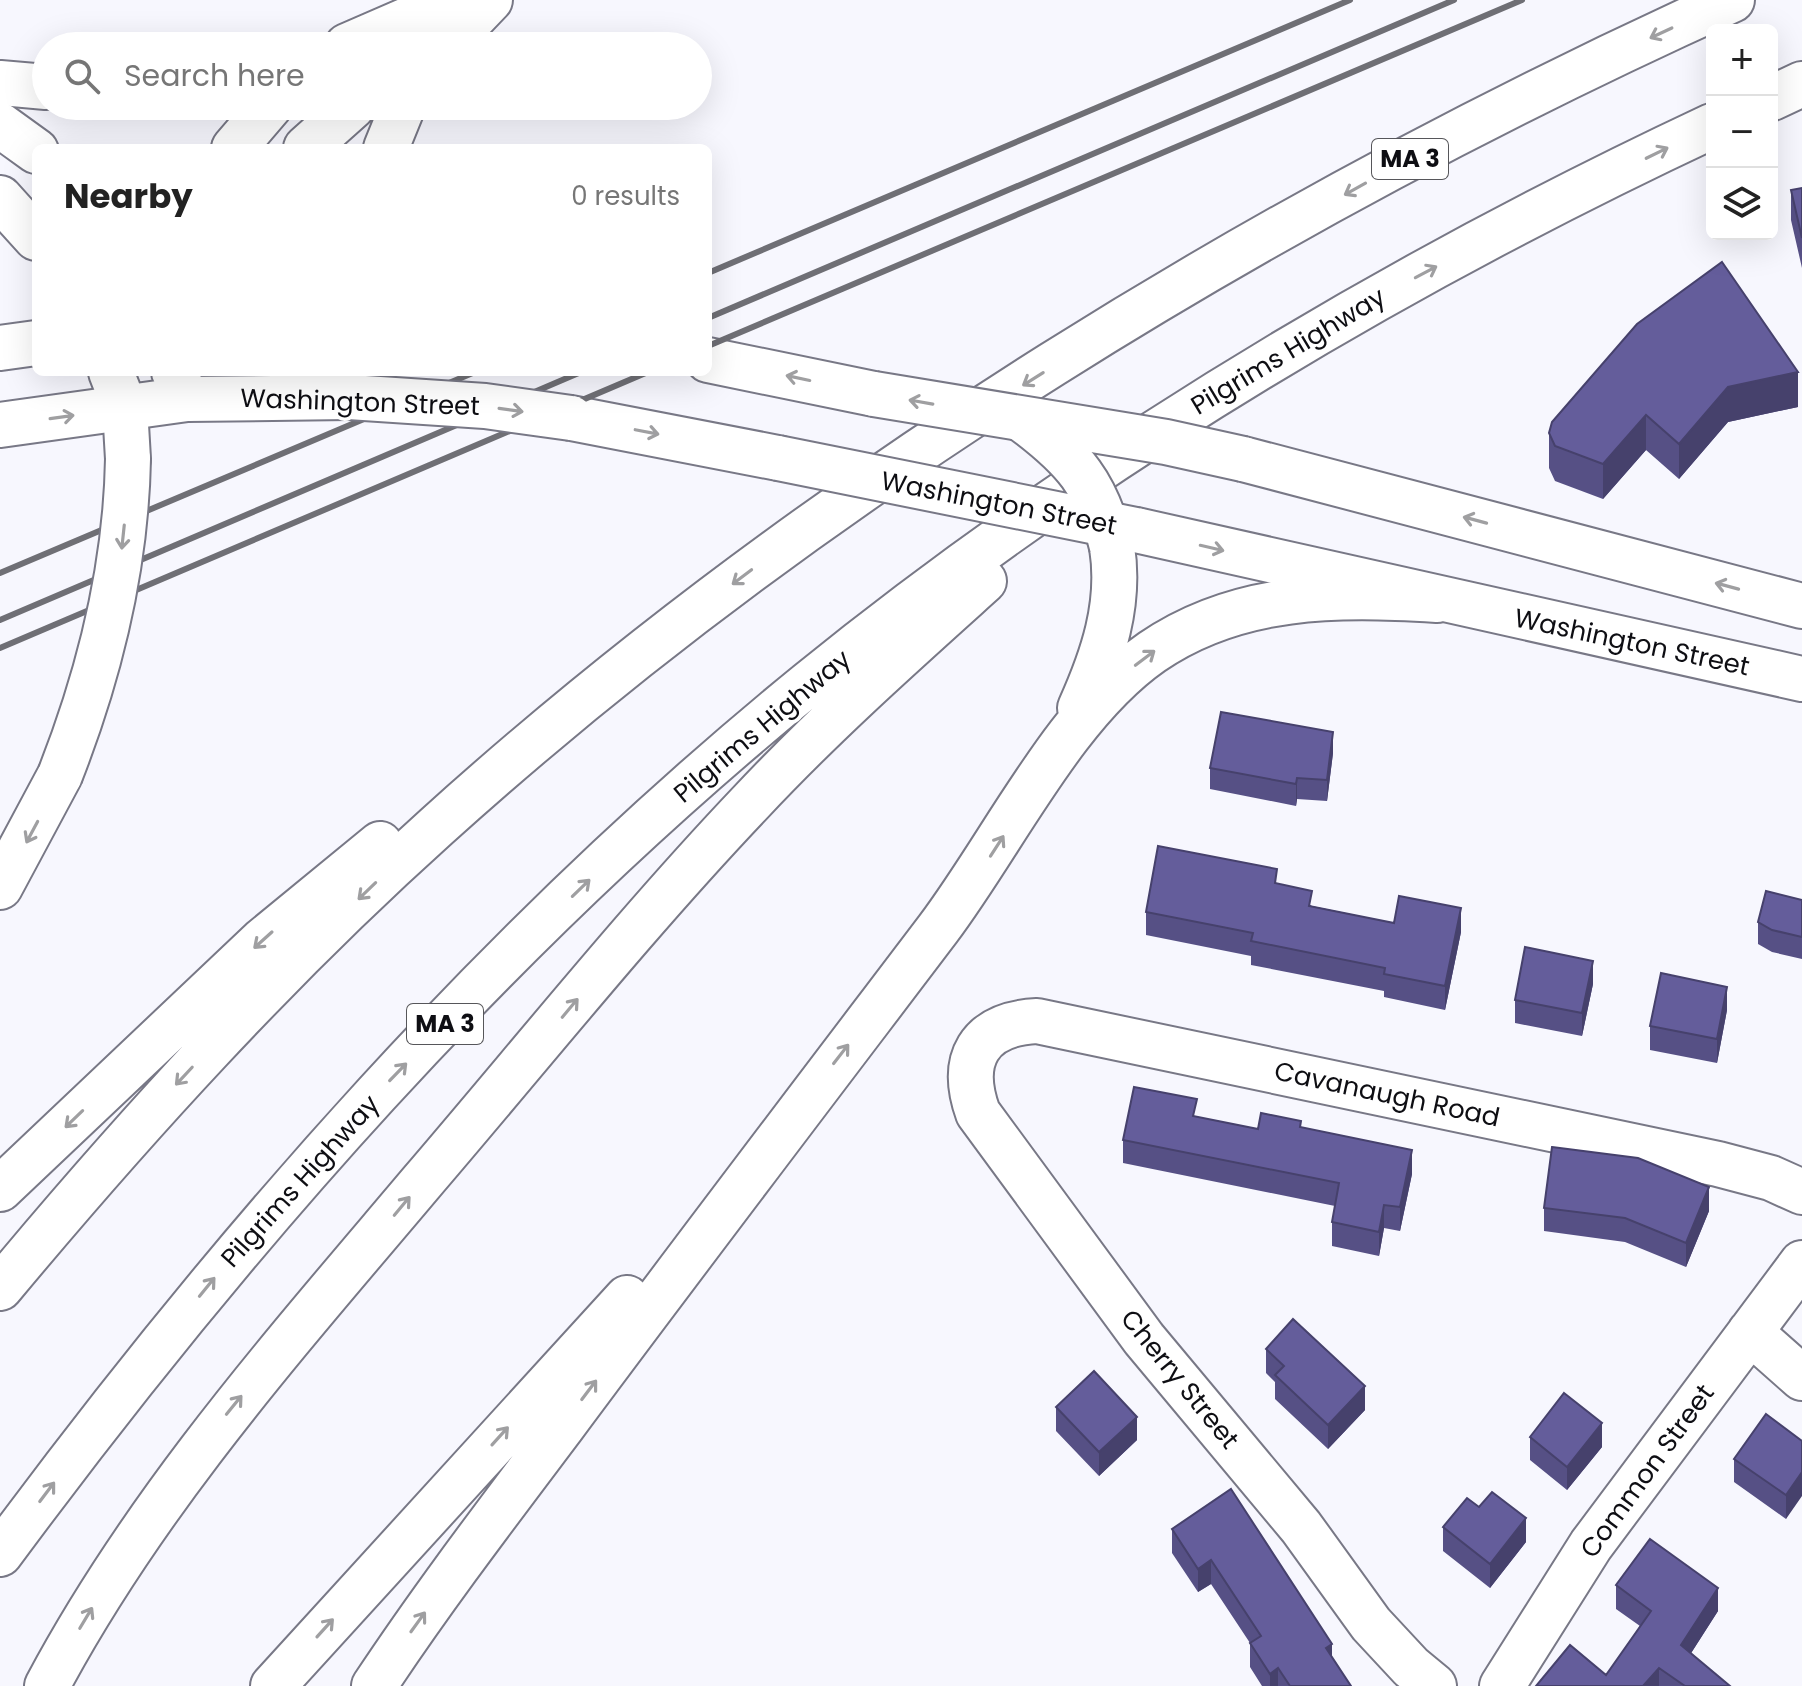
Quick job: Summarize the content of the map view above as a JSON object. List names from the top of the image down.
{
  "streets": {
    "main road": [
      "MA 3",
      "Pilgrims Highway",
      "Washington Street",
      "Cavanaugh Road",
      "Cherry Street",
      "Common Street"
    ]
  },
  "crossings": [
    ["Cavanaugh Road", "Cherry Street"]
  ],
  "page": {
    "map_buttons": ["+", "−"],
    "search": "Search here",
    "heading": ["Nearby", "0 results"]
  }
}
